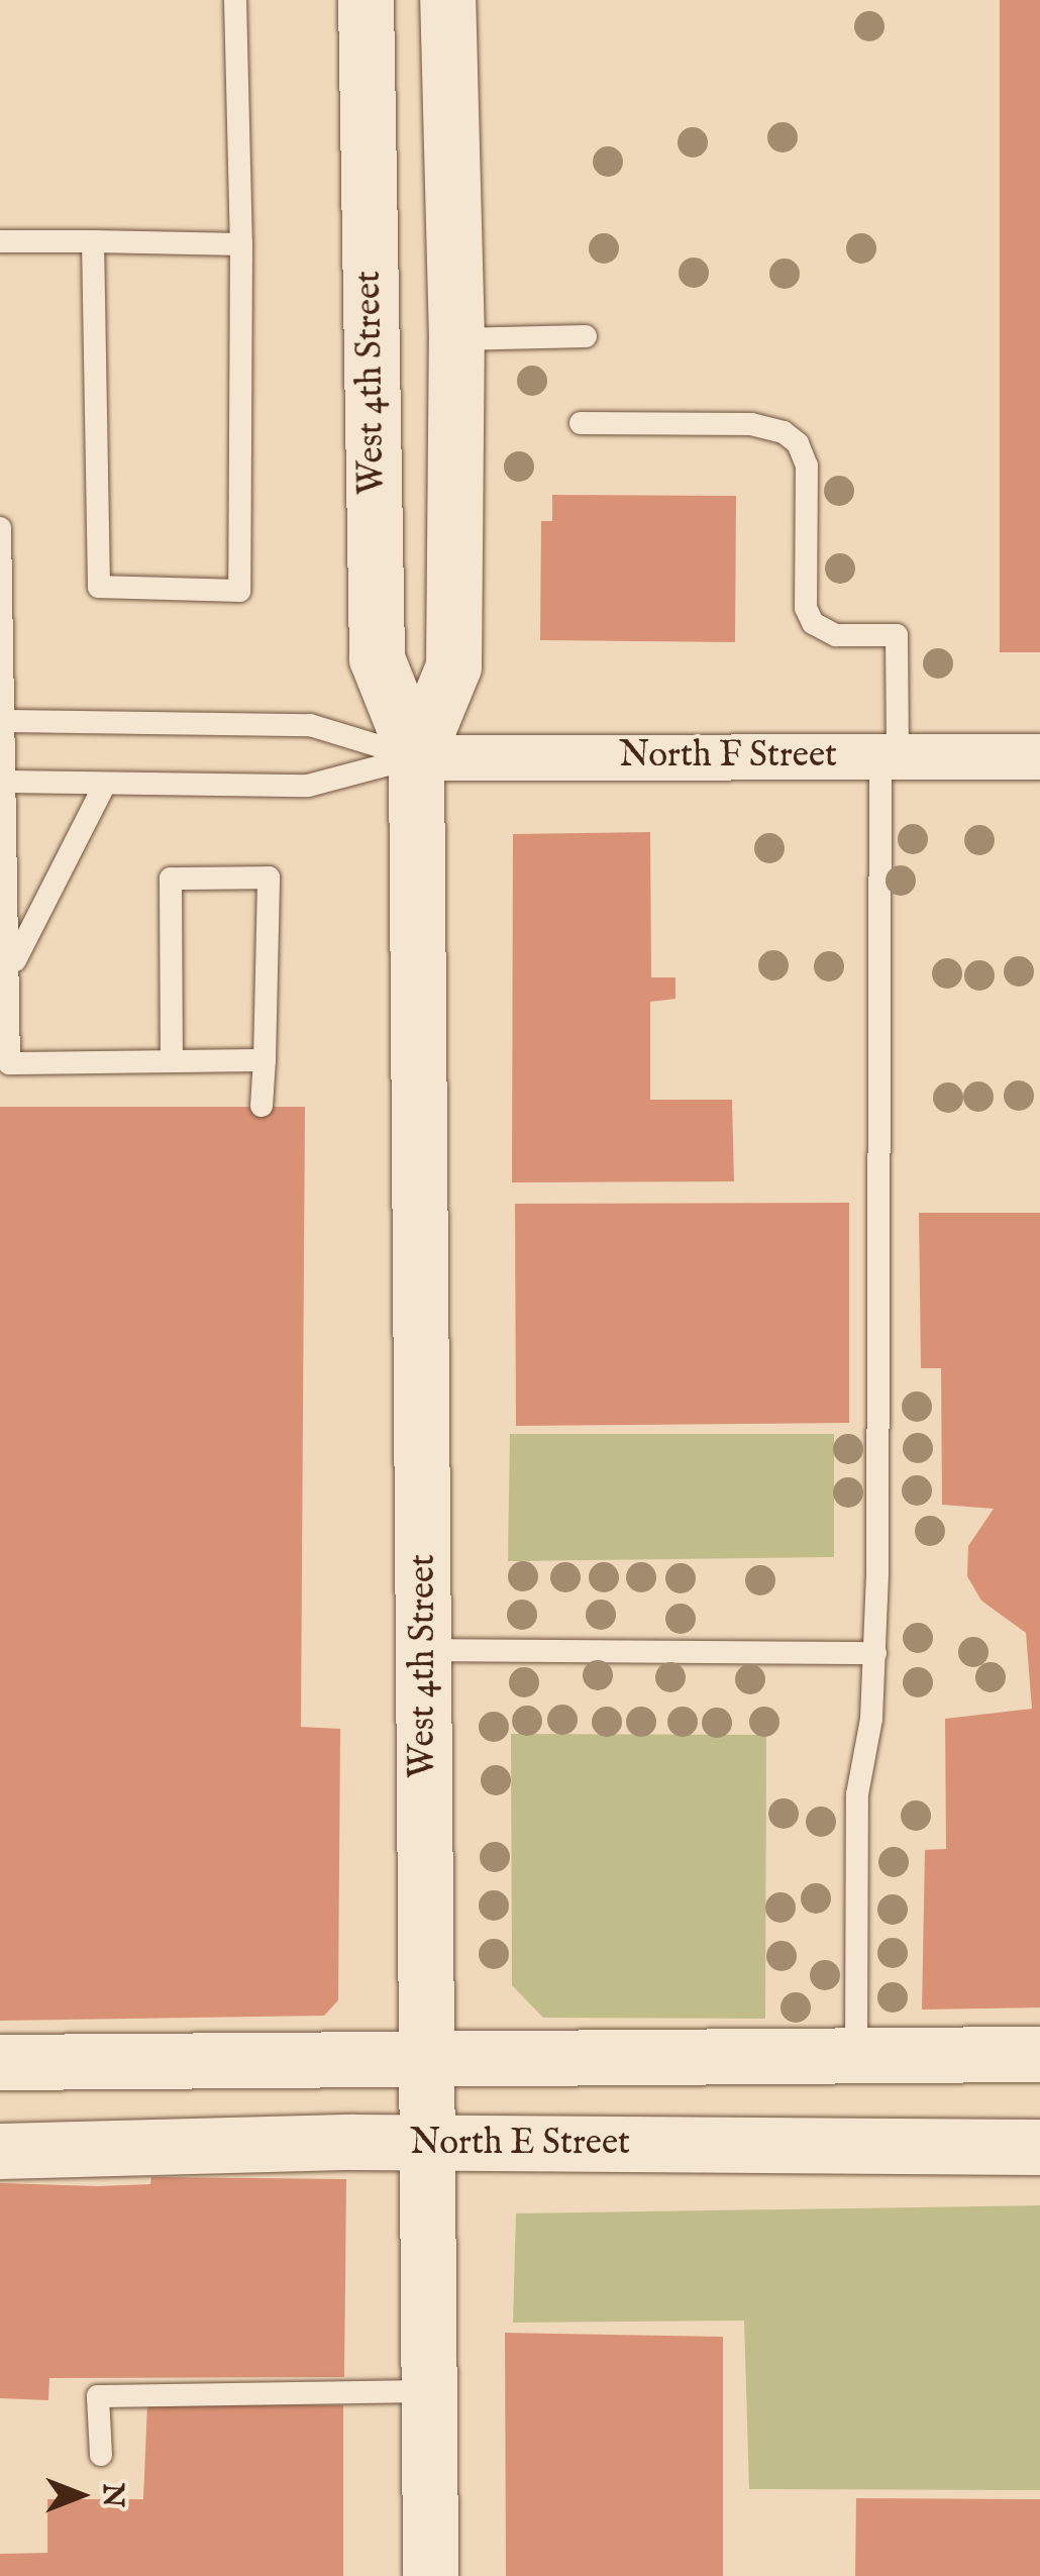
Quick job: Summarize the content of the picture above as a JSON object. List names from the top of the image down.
{
  "streets": {
    "main road": ["West 4th Street", "North E Street"],
    "street": ["North F Street"]
  },
  "crossings": [
    ["West 4th Street", "North F Street"],
    ["West 4th Street", "North E Street"]
  ],
  "north": "right"
}
